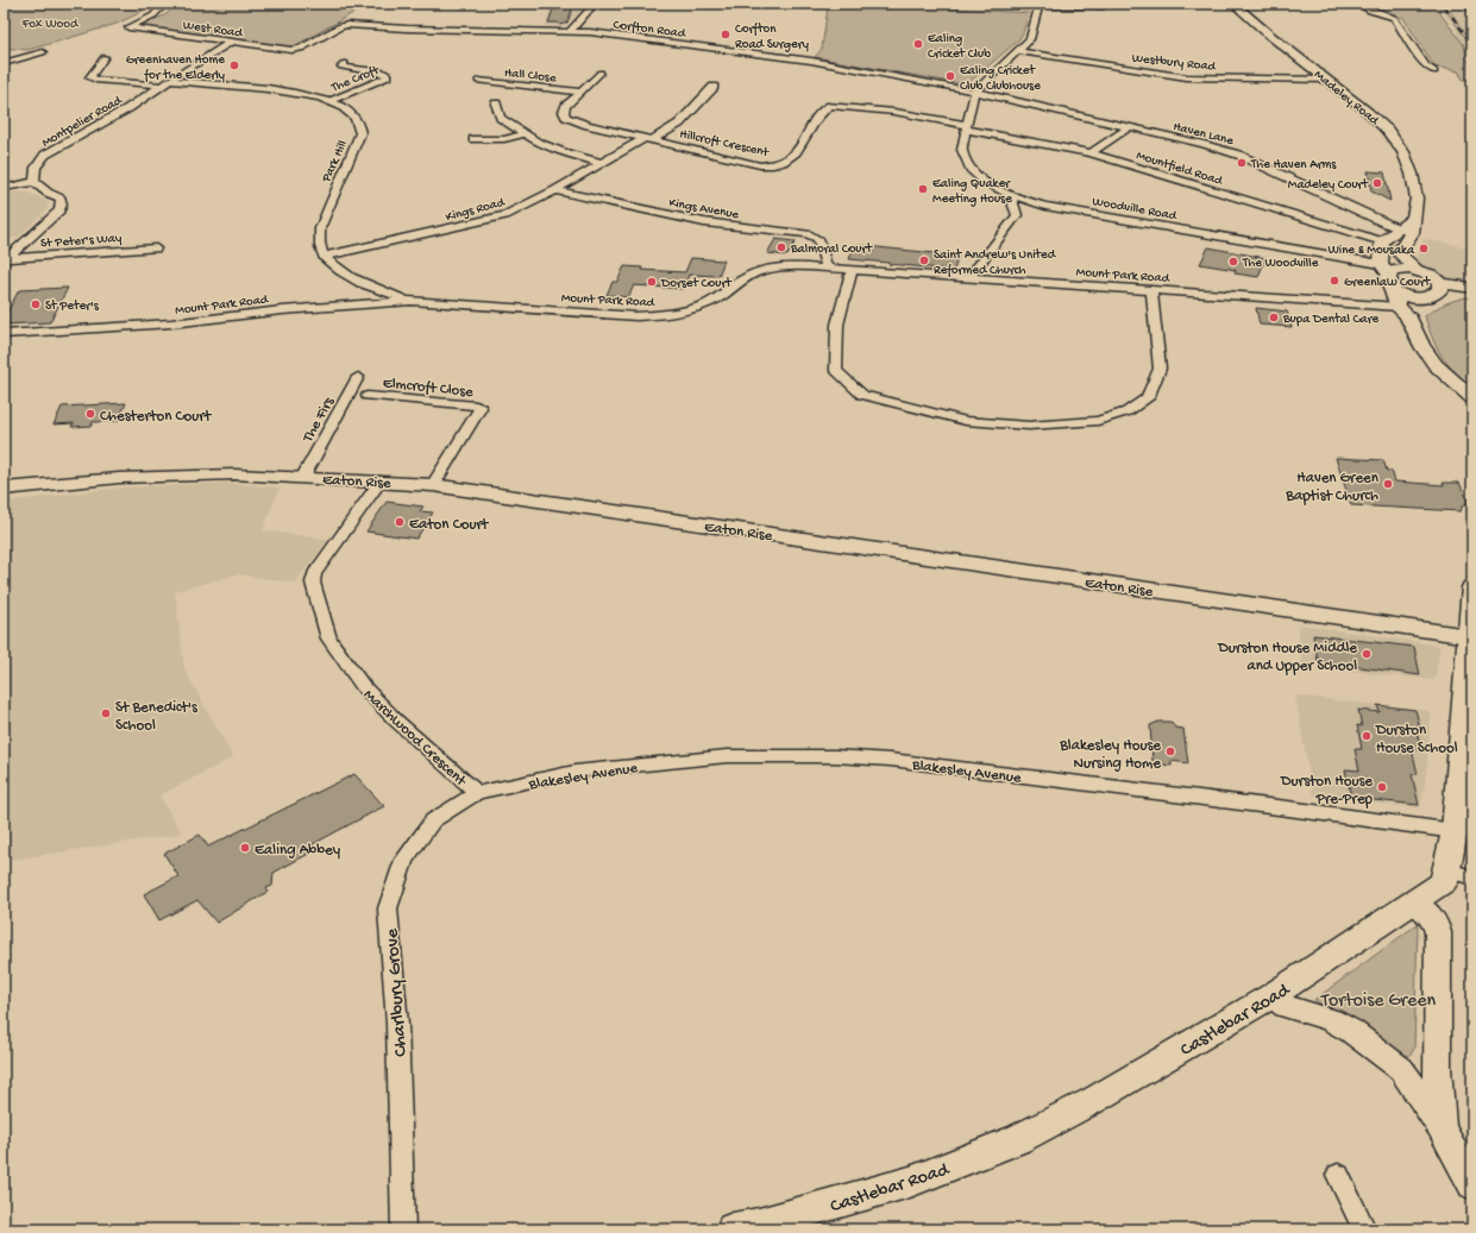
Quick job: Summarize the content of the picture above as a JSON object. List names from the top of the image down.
{
  "streets": {
    "main road": ["Castlebar Road"],
    "street": [
      "West Road",
      "Corfton Road",
      "Westbury Road",
      "Hall Close",
      "The Croft",
      "Madeley Road",
      "Montpelier Road",
      "Haven Lane",
      "Hillcroft Crescent",
      "Park Hill",
      "Mountfield Road",
      "Kings Avenue",
      "Woodville Road",
      "Kings Road",
      "St Peter's Way",
      "Mount Park Road",
      "Elmcroft Close",
      "The Firs",
      "Eaton Rise",
      "Marchwood Crescent",
      "Blakesley Avenue",
      "Charlbury Grove"
    ]
  },
  "crossings": [
    ["West Road", "Corfton Road"],
    ["West Road", "Montpelier Road"],
    ["Corfton Road", "Haven Lane"],
    ["Corfton Road", "Woodville Road"],
    ["Westbury Road", "Madeley Road"],
    ["Hall Close", "Hillcroft Crescent"],
    ["The Croft", "Park Hill"],
    ["Madeley Road", "Haven Lane"],
    ["Montpelier Road", "Park Hill"],
    ["Haven Lane", "Woodville Road"],
    ["Hillcroft Crescent", "Mountfield Road"],
    ["Hillcroft Crescent", "Woodville Road"],
    ["Hillcroft Crescent", "Kings Road"],
    ["Park Hill", "Kings Road"],
    ["Mountfield Road", "Woodville Road"],
    ["Kings Avenue", "Kings Road"],
    ["Kings Avenue", "Mount Park Road"],
    ["Elmcroft Close", "Eaton Rise"],
    ["The Firs", "Eaton Rise"],
    ["Eaton Rise", "Marchwood Crescent"],
    ["Eaton Rise", "Castlebar Road"],
    ["Marchwood Crescent", "Blakesley Avenue"],
    ["Marchwood Crescent", "Charlbury Grove"],
    ["Blakesley Avenue", "Charlbury Grove"],
    ["Blakesley Avenue", "Castlebar Road"]
  ],
  "parks": ["Fox Wood", "Tortoise Green"],
  "places": [
    "Corfton Road Surgery",
    "Ealing Cricket Club",
    "Greenhaven Home for the Elderly",
    "Ealing Cricket Club Clubhouse",
    "The Haven Arms",
    "Madeley Court",
    "Ealing Quaker Meeting House",
    "Balmoral Court",
    "Wine & Mousaka",
    "Saint Andrew's United Reformed Church",
    "The Woodville",
    "Greenlaw Court",
    "Dorset Court",
    "St Peter's",
    "Bupa Dental Care",
    "Chesterton Court",
    "Haven Green Baptist Church",
    "Eaton Court",
    "Durston House Middle and Upper School",
    "St Benedict's School",
    "Durston House School",
    "Blakesley House Nursing Home",
    "Durston House Pre-Prep",
    "Ealing Abbey"
  ]
}
